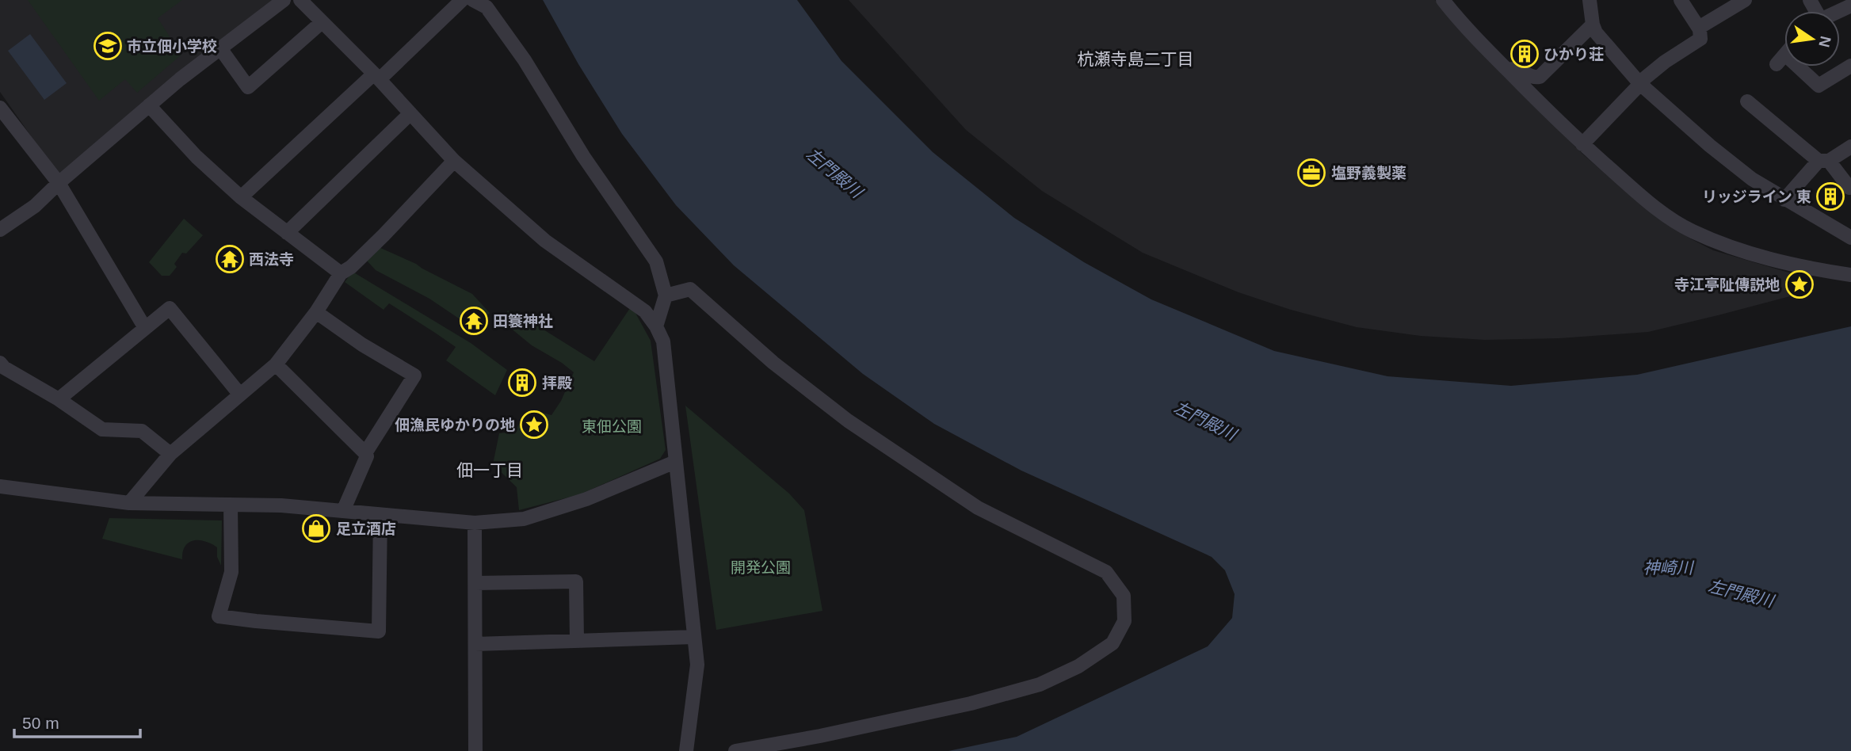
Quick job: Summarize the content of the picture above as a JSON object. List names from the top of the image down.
{
  "districts": ["杭瀬寺島二丁目", "佃一丁目"],
  "water": ["左門殿川", "神崎川"],
  "parks": ["東佃公園", "開発公園"],
  "places": {
    "school or university": ["市立佃小学校"],
    "building": ["ひかり荘", "リッジライン 東", "拝殿"],
    "office": ["塩野義製薬"],
    "temple": ["西法寺", "田簑神社"],
    "place": ["寺江亭阯傳説地", "佃漁民ゆかりの地"],
    "shop": ["足立酒店"]
  },
  "scale_bar": "50 m",
  "north": "right"
}
